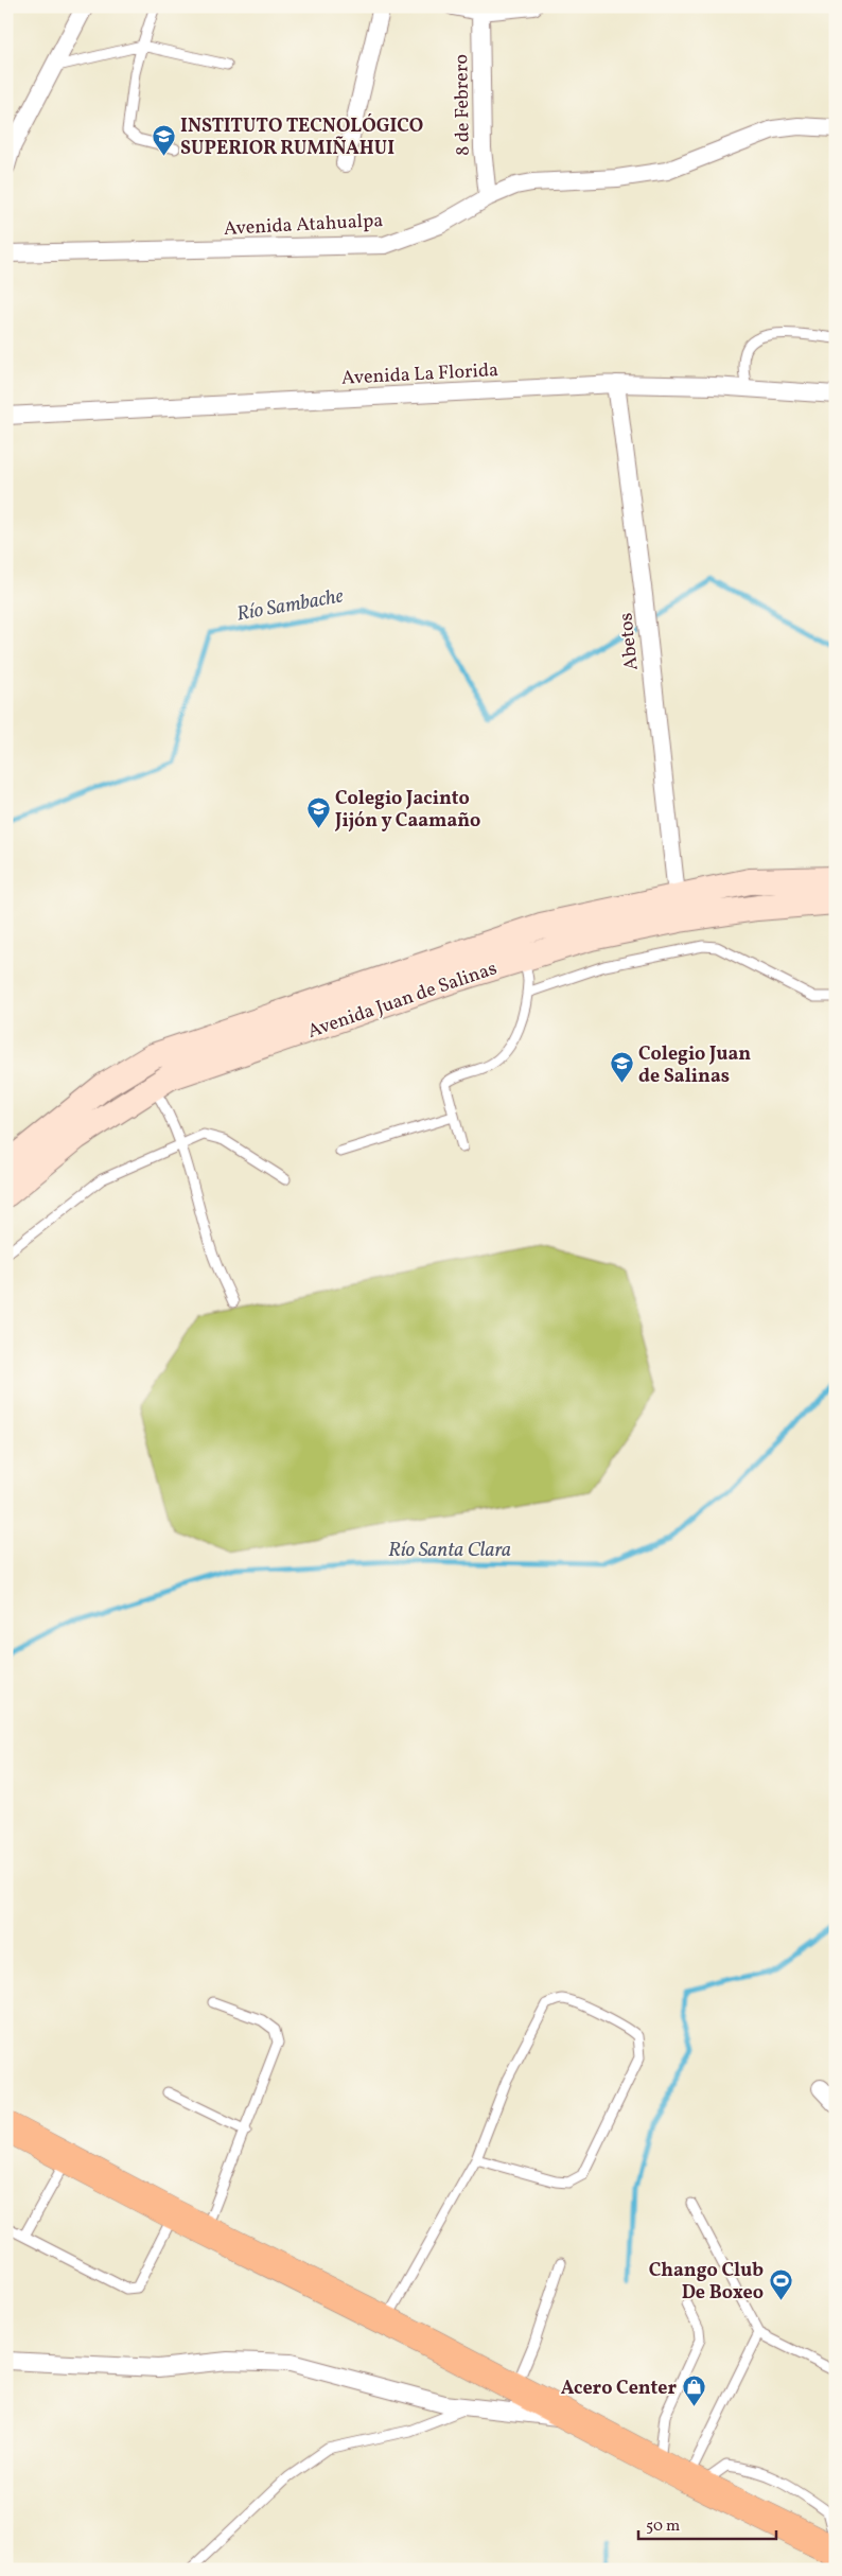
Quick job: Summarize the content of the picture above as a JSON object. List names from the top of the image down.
{
  "streets": {
    "main road": ["Avenida Juan de Salinas"],
    "street": [
      "8 de Febrero",
      "Avenida Atahualpa",
      "Avenida La Florida",
      "Abetos"
    ]
  },
  "crossings": [
    ["8 de Febrero", "Avenida Atahualpa"],
    ["Avenida La Florida", "Abetos"],
    ["Abetos", "Avenida Juan de Salinas"]
  ],
  "water": ["Río Sambache", "Río Santa Clara"],
  "places": {
    "school or university": ["INSTITUTO TECNOLÓGICO SUPERIOR RUMIÑAHUI", "Colegio Jacinto Jijón y Caamaño", "Colegio Juan de Salinas"],
    "sports": ["Chango Club De Boxeo"],
    "shop": ["Acero Center"]
  },
  "scale_bar": "50 m"
}
